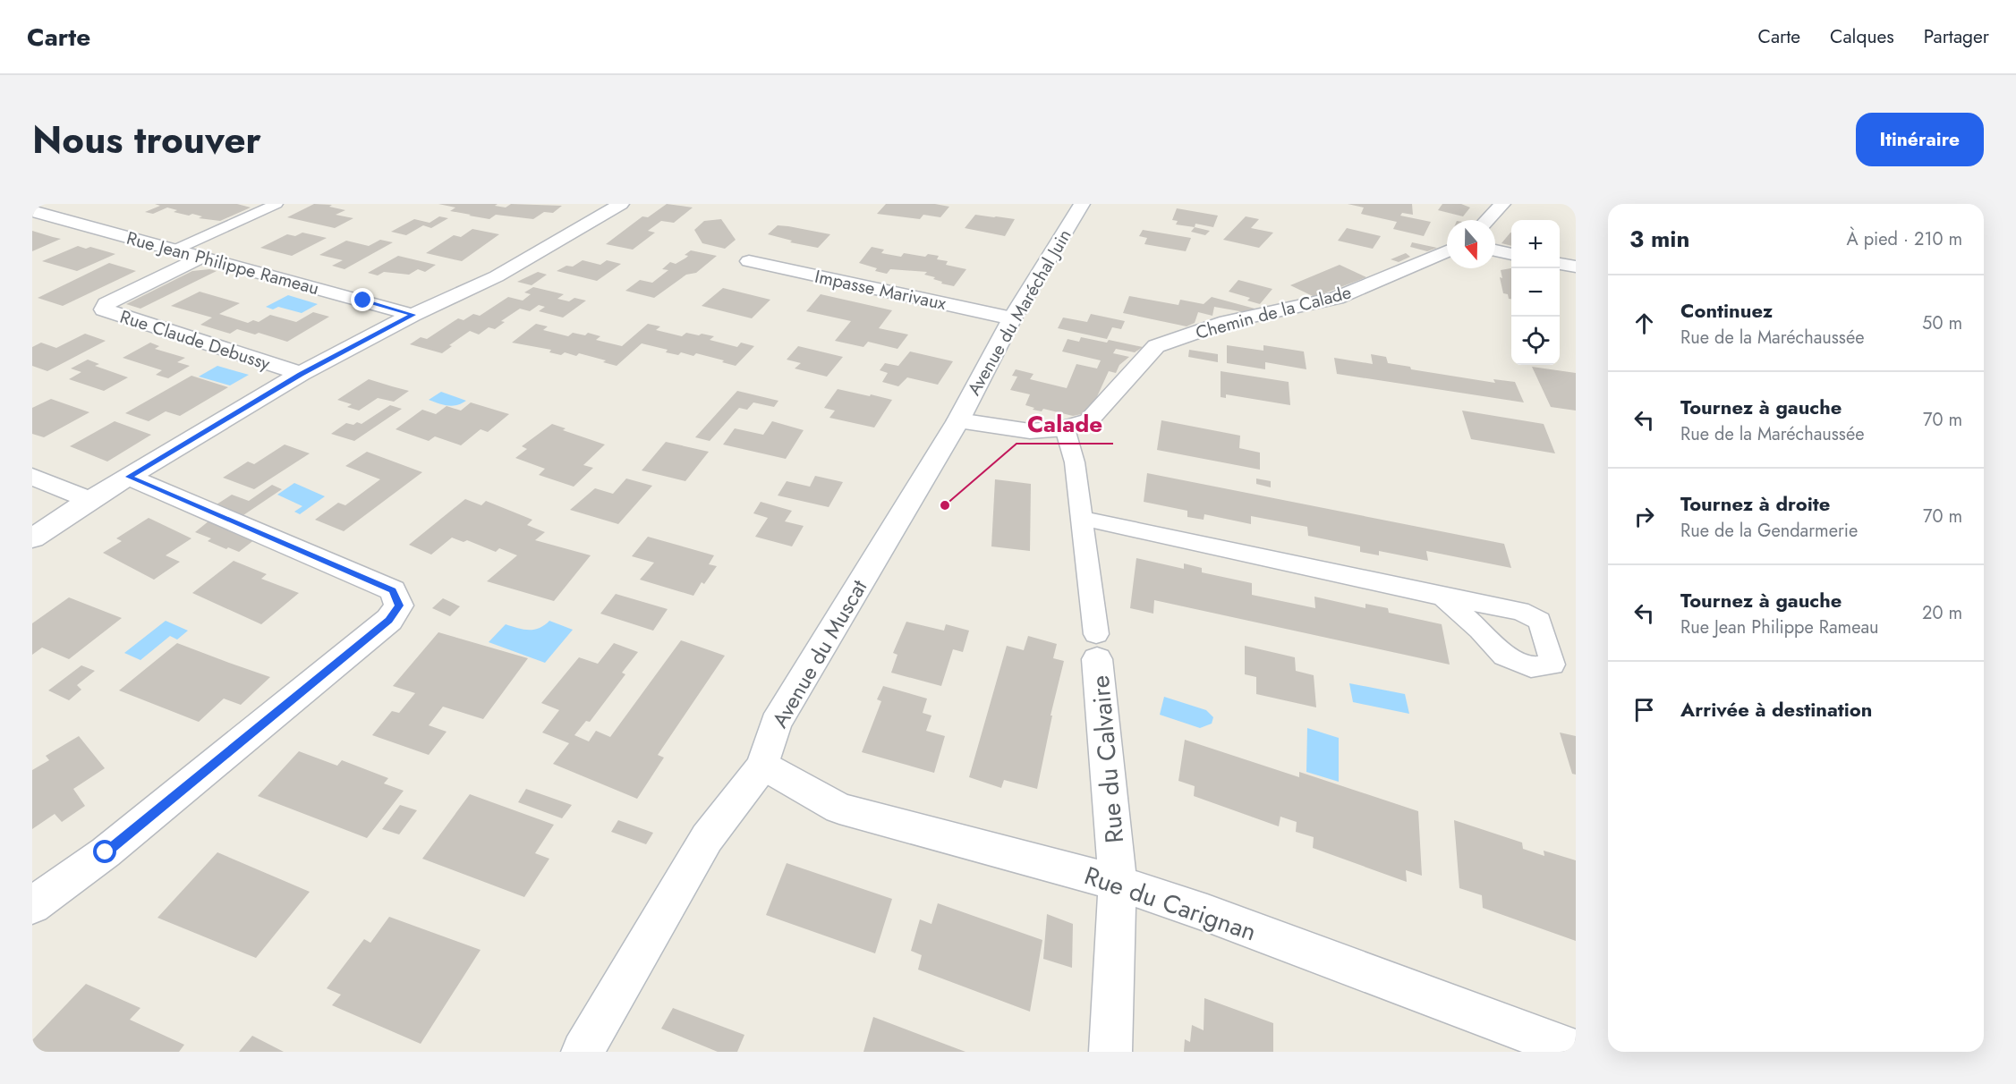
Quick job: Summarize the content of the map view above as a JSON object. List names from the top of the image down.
{
  "streets": {
    "street": [
      "Rue Jean Philippe Rameau",
      "Impasse Marivaux",
      "Avenue du Maréchal Juin",
      "Chemin de la Calade",
      "Rue Claude Debussy",
      "Avenue du Muscat",
      "Rue du Calvaire",
      "Rue du Carignan"
    ]
  },
  "crossings": [
    ["Rue Jean Philippe Rameau", "Rue Claude Debussy"],
    ["Impasse Marivaux", "Avenue du Maréchal Juin"],
    ["Avenue du Maréchal Juin", "Chemin de la Calade"],
    ["Avenue du Maréchal Juin", "Avenue du Muscat"],
    ["Chemin de la Calade", "Avenue du Muscat"],
    ["Avenue du Muscat", "Rue du Carignan"],
    ["Rue du Calvaire", "Rue du Carignan"]
  ],
  "places": ["Calade"],
  "north": "bottom",
  "page": {
    "header": "Carte",
    "nav": ["Carte", "Calques", "Partager"],
    "title": "Nous trouver",
    "buttons": "Itinéraire",
    "heading": ["3 min", "À pied · 210 m"],
    "map_buttons": ["+", "−"],
    "list": [
      ["Continuez", "Rue de la Maréchaussée", "50 m"],
      ["Tournez à gauche", "Rue de la Maréchaussée", "70 m"],
      ["Tournez à droite", "Rue de la Gendarmerie", "70 m"],
      ["Tournez à gauche", "Rue Jean Philippe Rameau", "20 m"],
      "Arrivée à destination"
    ]
  }
}
